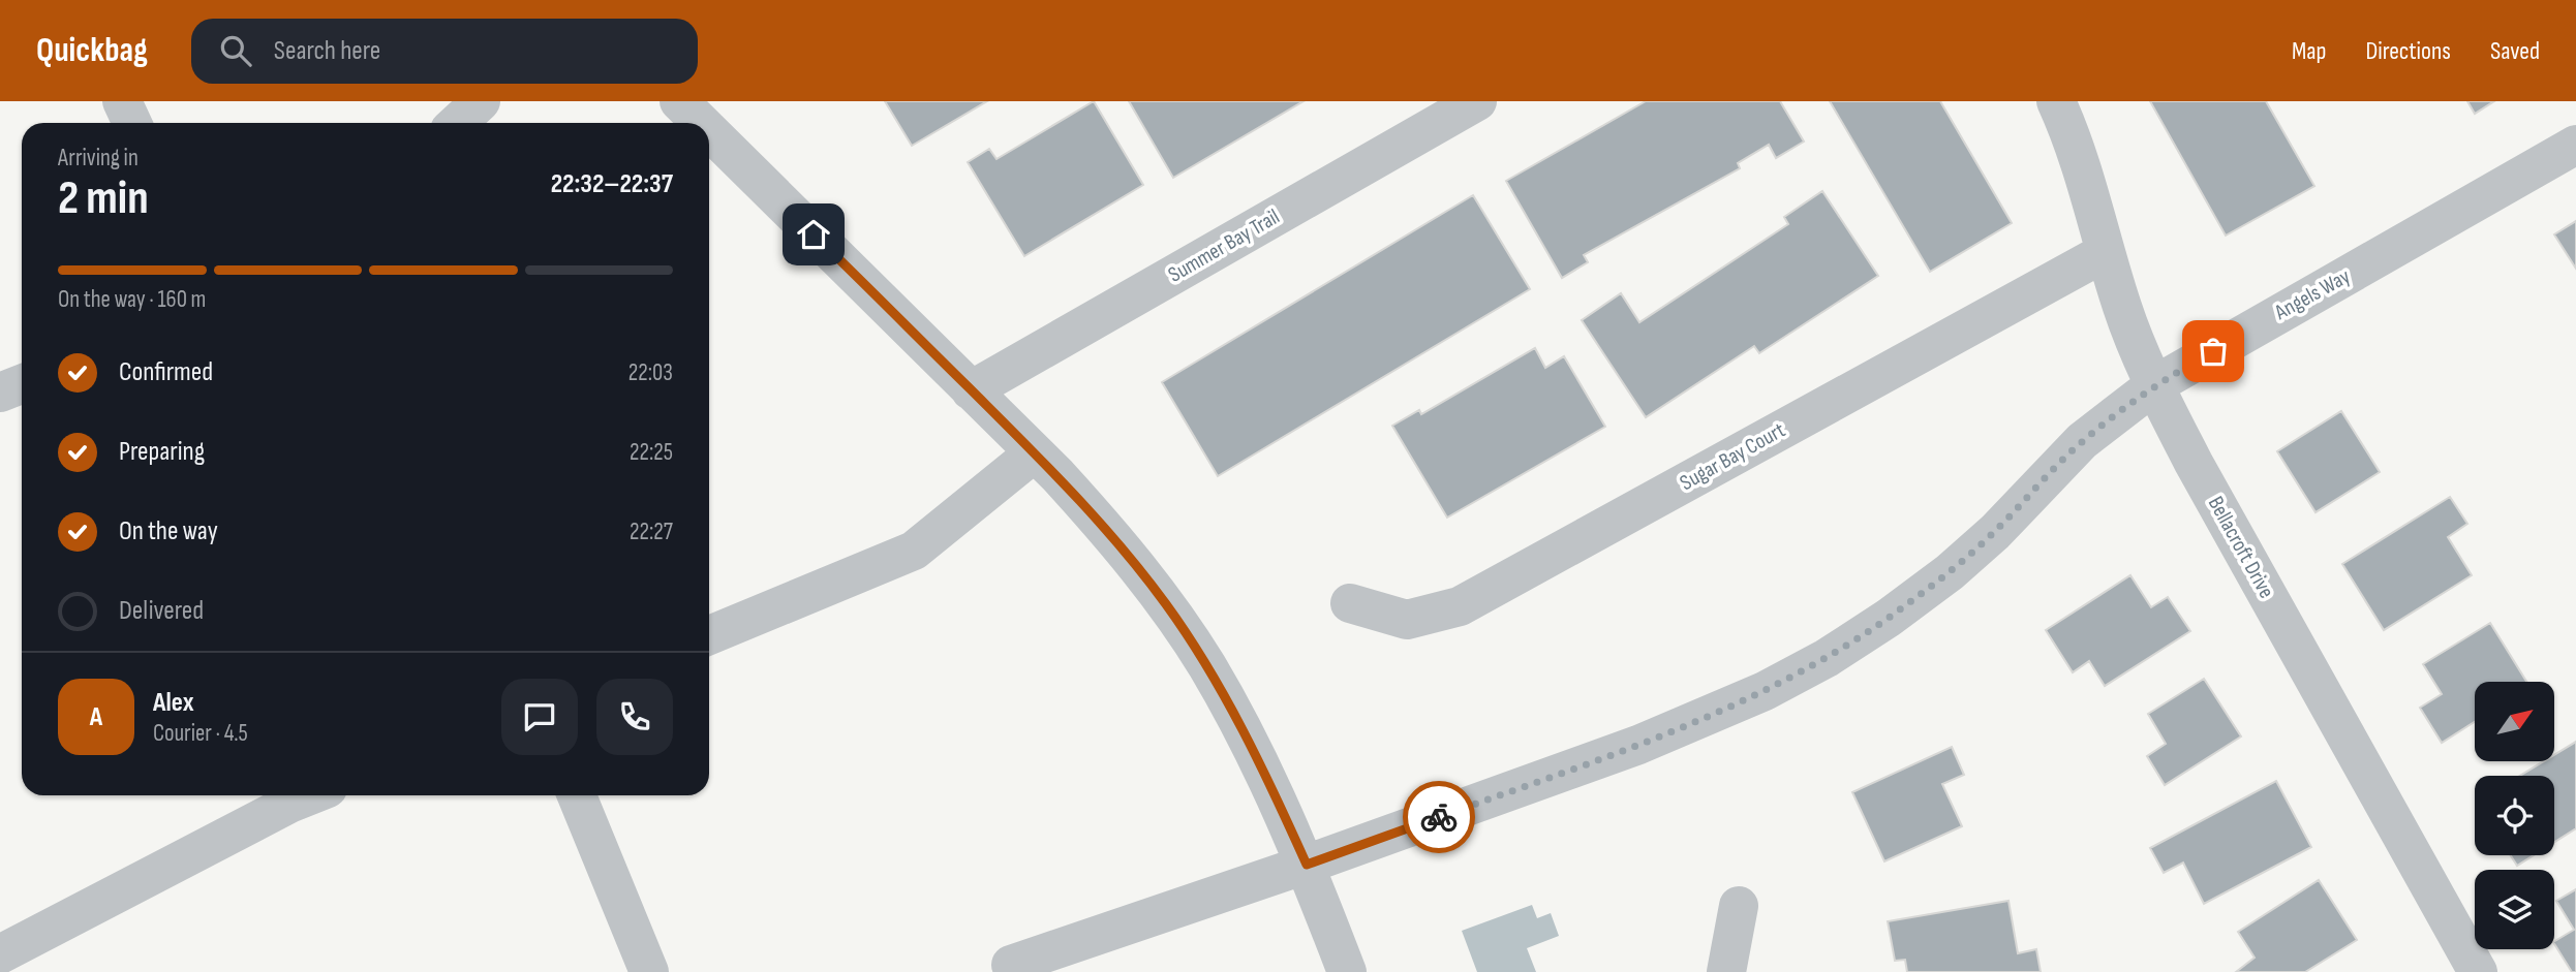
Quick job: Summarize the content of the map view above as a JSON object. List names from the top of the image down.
{
  "streets": {
    "street": [
      "Summer Bay Trail",
      "Angels Way",
      "Sugar Bay Court",
      "Bellacroft Drive"
    ]
  },
  "crossings": [
    ["Angels Way", "Bellacroft Drive"],
    ["Sugar Bay Court", "Bellacroft Drive"]
  ],
  "north": "top right",
  "page": {
    "header": "Quickbag",
    "search": "Search here",
    "nav": ["Map", "Directions", "Saved"],
    "heading": ["2 min", "Arriving in", "22:32–22:37"],
    "panel": ["Alex", "Courier · 4.5"],
    "bar": "On the way · 160 m",
    "list": [
      ["Confirmed", "22:03"],
      ["Preparing", "22:25"],
      ["On the way", "22:27"],
      "Delivered"
    ],
    "round": "A"
  }
}
